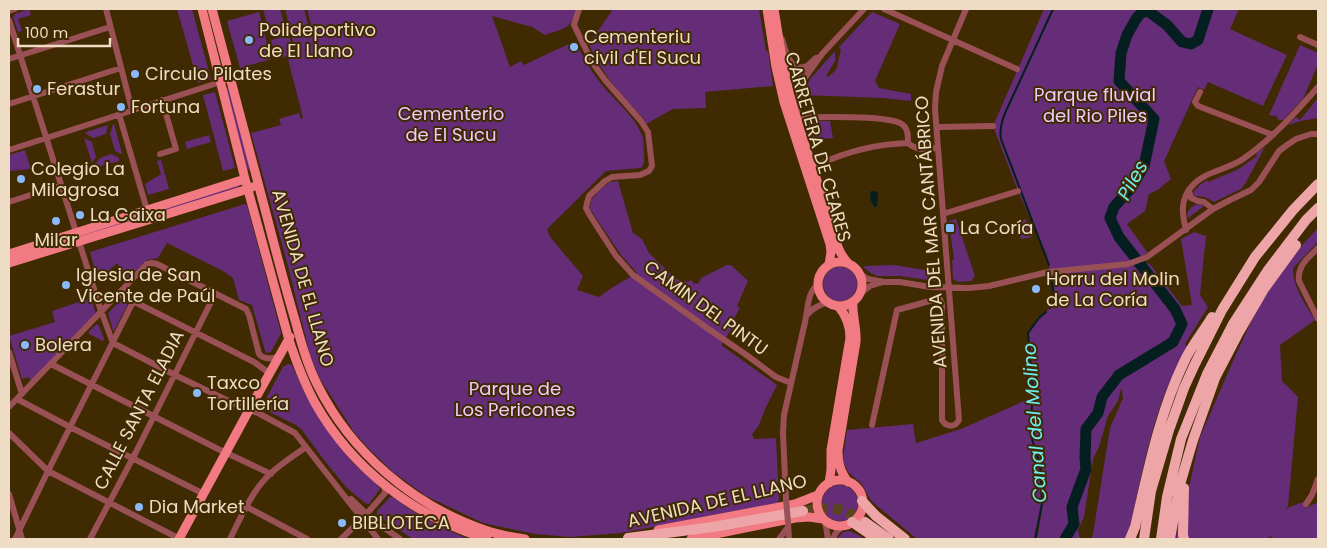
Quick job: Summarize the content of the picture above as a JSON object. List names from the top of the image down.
{
  "streets": {
    "main road": ["CARRETERA DE CEARES", "AVENIDA DE EL LLANO"],
    "street": ["AVENIDA DEL MAR CANTÁBRICO", "CAMIN DEL PINTU", "CALLE SANTA ELADIA"]
  },
  "water": ["Piles", "Canal del Molino"],
  "parks": ["Parque fluvial del Rio Piles", "Cementerio de El Sucu", "Parque de Los Pericones"],
  "places": {
    "other": [
      "Polideportivo de El Llano",
      "Cementeriu civil d'El Sucu",
      "Circulo Pilates",
      "Ferastur",
      "Fortuna",
      "Colegio La Milagrosa",
      "La Caixa",
      "Milar",
      "Iglesia de San Vicente de Paúl",
      "Horru del Molin de La Coría",
      "Bolera",
      "Taxco Tortillería",
      "Dia Market",
      "BIBLIOTECA"
    ],
    "transit": ["La Coría"]
  },
  "scale_bar": "100 m"
}
